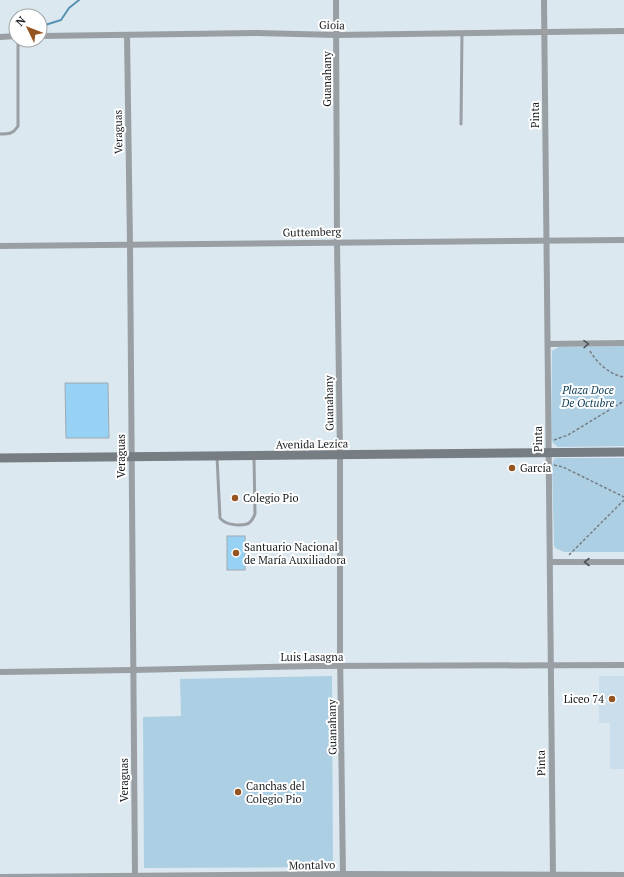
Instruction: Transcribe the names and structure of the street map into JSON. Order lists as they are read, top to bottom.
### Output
{
  "streets": {
    "street": [
      "Gioia",
      "Guanahany",
      "Pinta",
      "Veraguas",
      "Guttemberg",
      "Avenida Lezica",
      "Luis Lasagna",
      "Montalvo"
    ]
  },
  "crossings": [
    ["Gioia", "Guanahany"],
    ["Gioia", "Pinta"],
    ["Gioia", "Veraguas"],
    ["Guanahany", "Guttemberg"],
    ["Guanahany", "Avenida Lezica"],
    ["Guanahany", "Luis Lasagna"],
    ["Guanahany", "Montalvo"],
    ["Pinta", "Guttemberg"],
    ["Pinta", "Avenida Lezica"],
    ["Pinta", "Luis Lasagna"],
    ["Pinta", "Montalvo"],
    ["Veraguas", "Guttemberg"],
    ["Veraguas", "Avenida Lezica"],
    ["Veraguas", "Luis Lasagna"],
    ["Veraguas", "Montalvo"]
  ],
  "parks": ["Plaza Doce De Octubre"],
  "places": [
    "García",
    "Colegio Pio",
    "Santuario Nacional de María Auxiliadora",
    "Liceo 74",
    "Canchas del Colegio Pio"
  ],
  "north": "top left"
}
